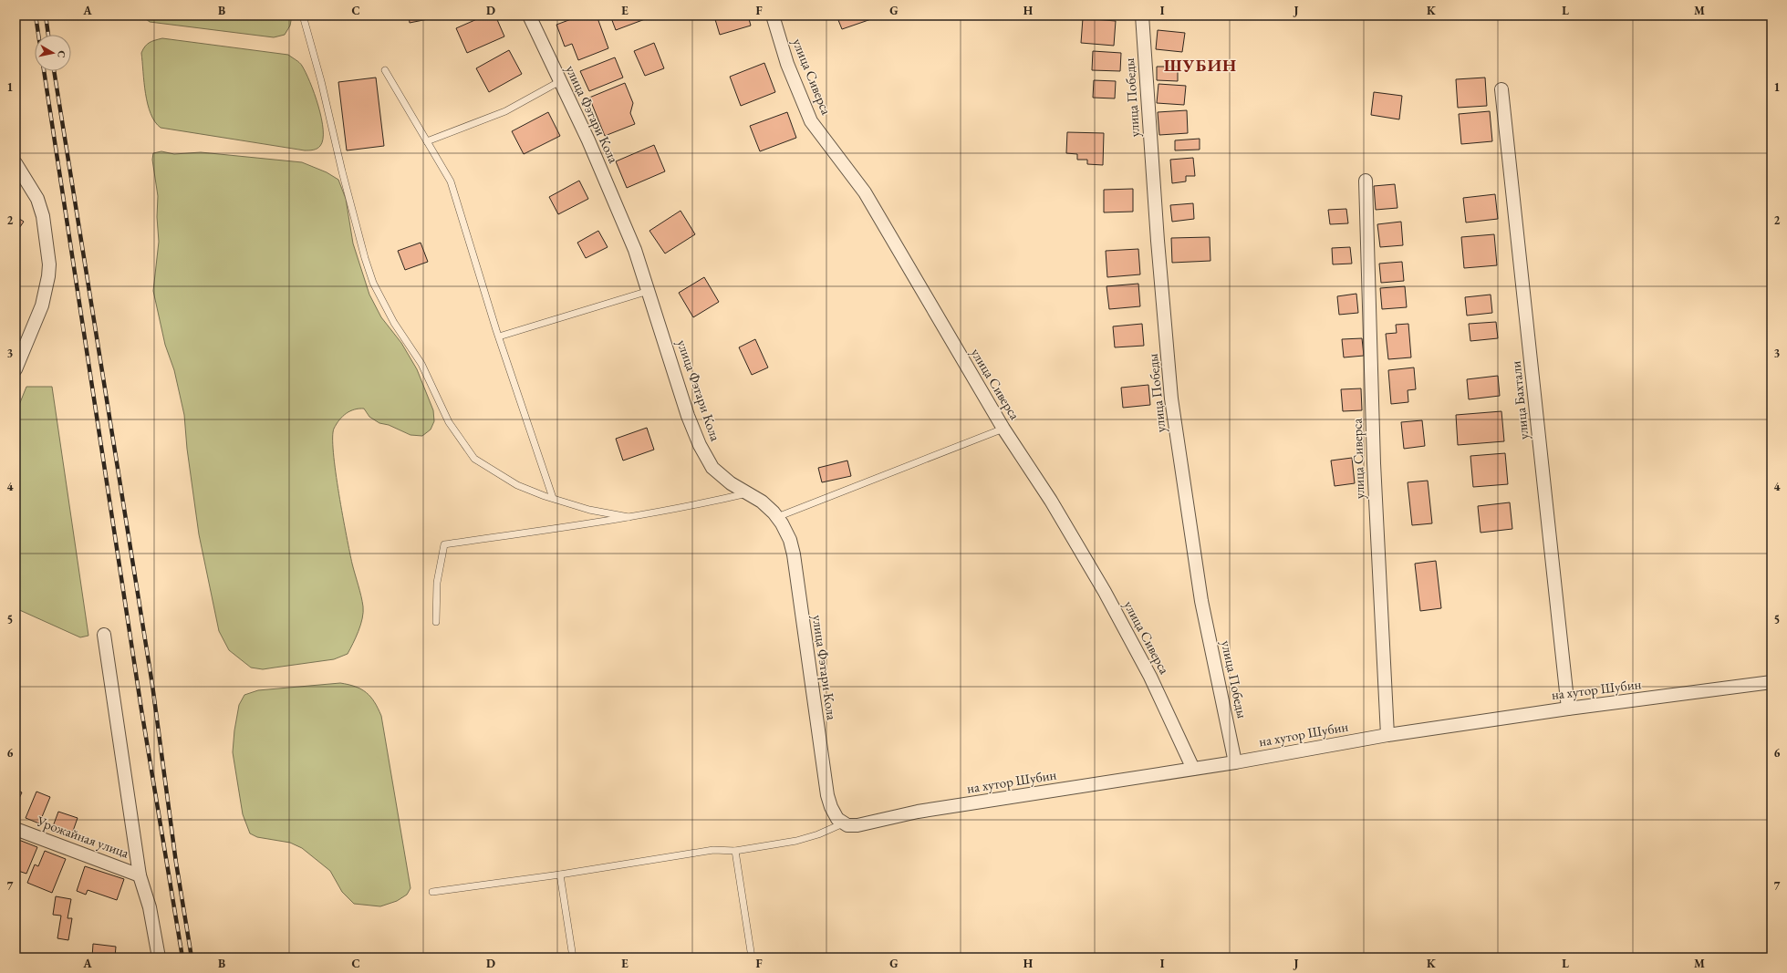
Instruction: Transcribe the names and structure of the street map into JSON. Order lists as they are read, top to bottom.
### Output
{
  "streets": {
    "street": [
      "улица Сиверса",
      "улица Победы",
      "улица Фэтари Кола",
      "улица Бахтали",
      "на хутор Шубин",
      "Урожайная улица"
    ]
  },
  "crossings": [
    ["улица Сиверса", "на хутор Шубин"],
    ["улица Победы", "на хутор Шубин"],
    ["улица Фэтари Кола", "на хутор Шубин"],
    ["улица Бахтали", "на хутор Шубин"]
  ],
  "districts": ["ШУБИН"],
  "north": "right",
  "grid": {
    "columns": [
      "A",
      "B",
      "C",
      "D",
      "E",
      "F",
      "G",
      "H",
      "I",
      "J",
      "K",
      "L",
      "M"
    ],
    "rows": [
      "1",
      "2",
      "3",
      "4",
      "5",
      "6",
      "7"
    ]
  }
}
